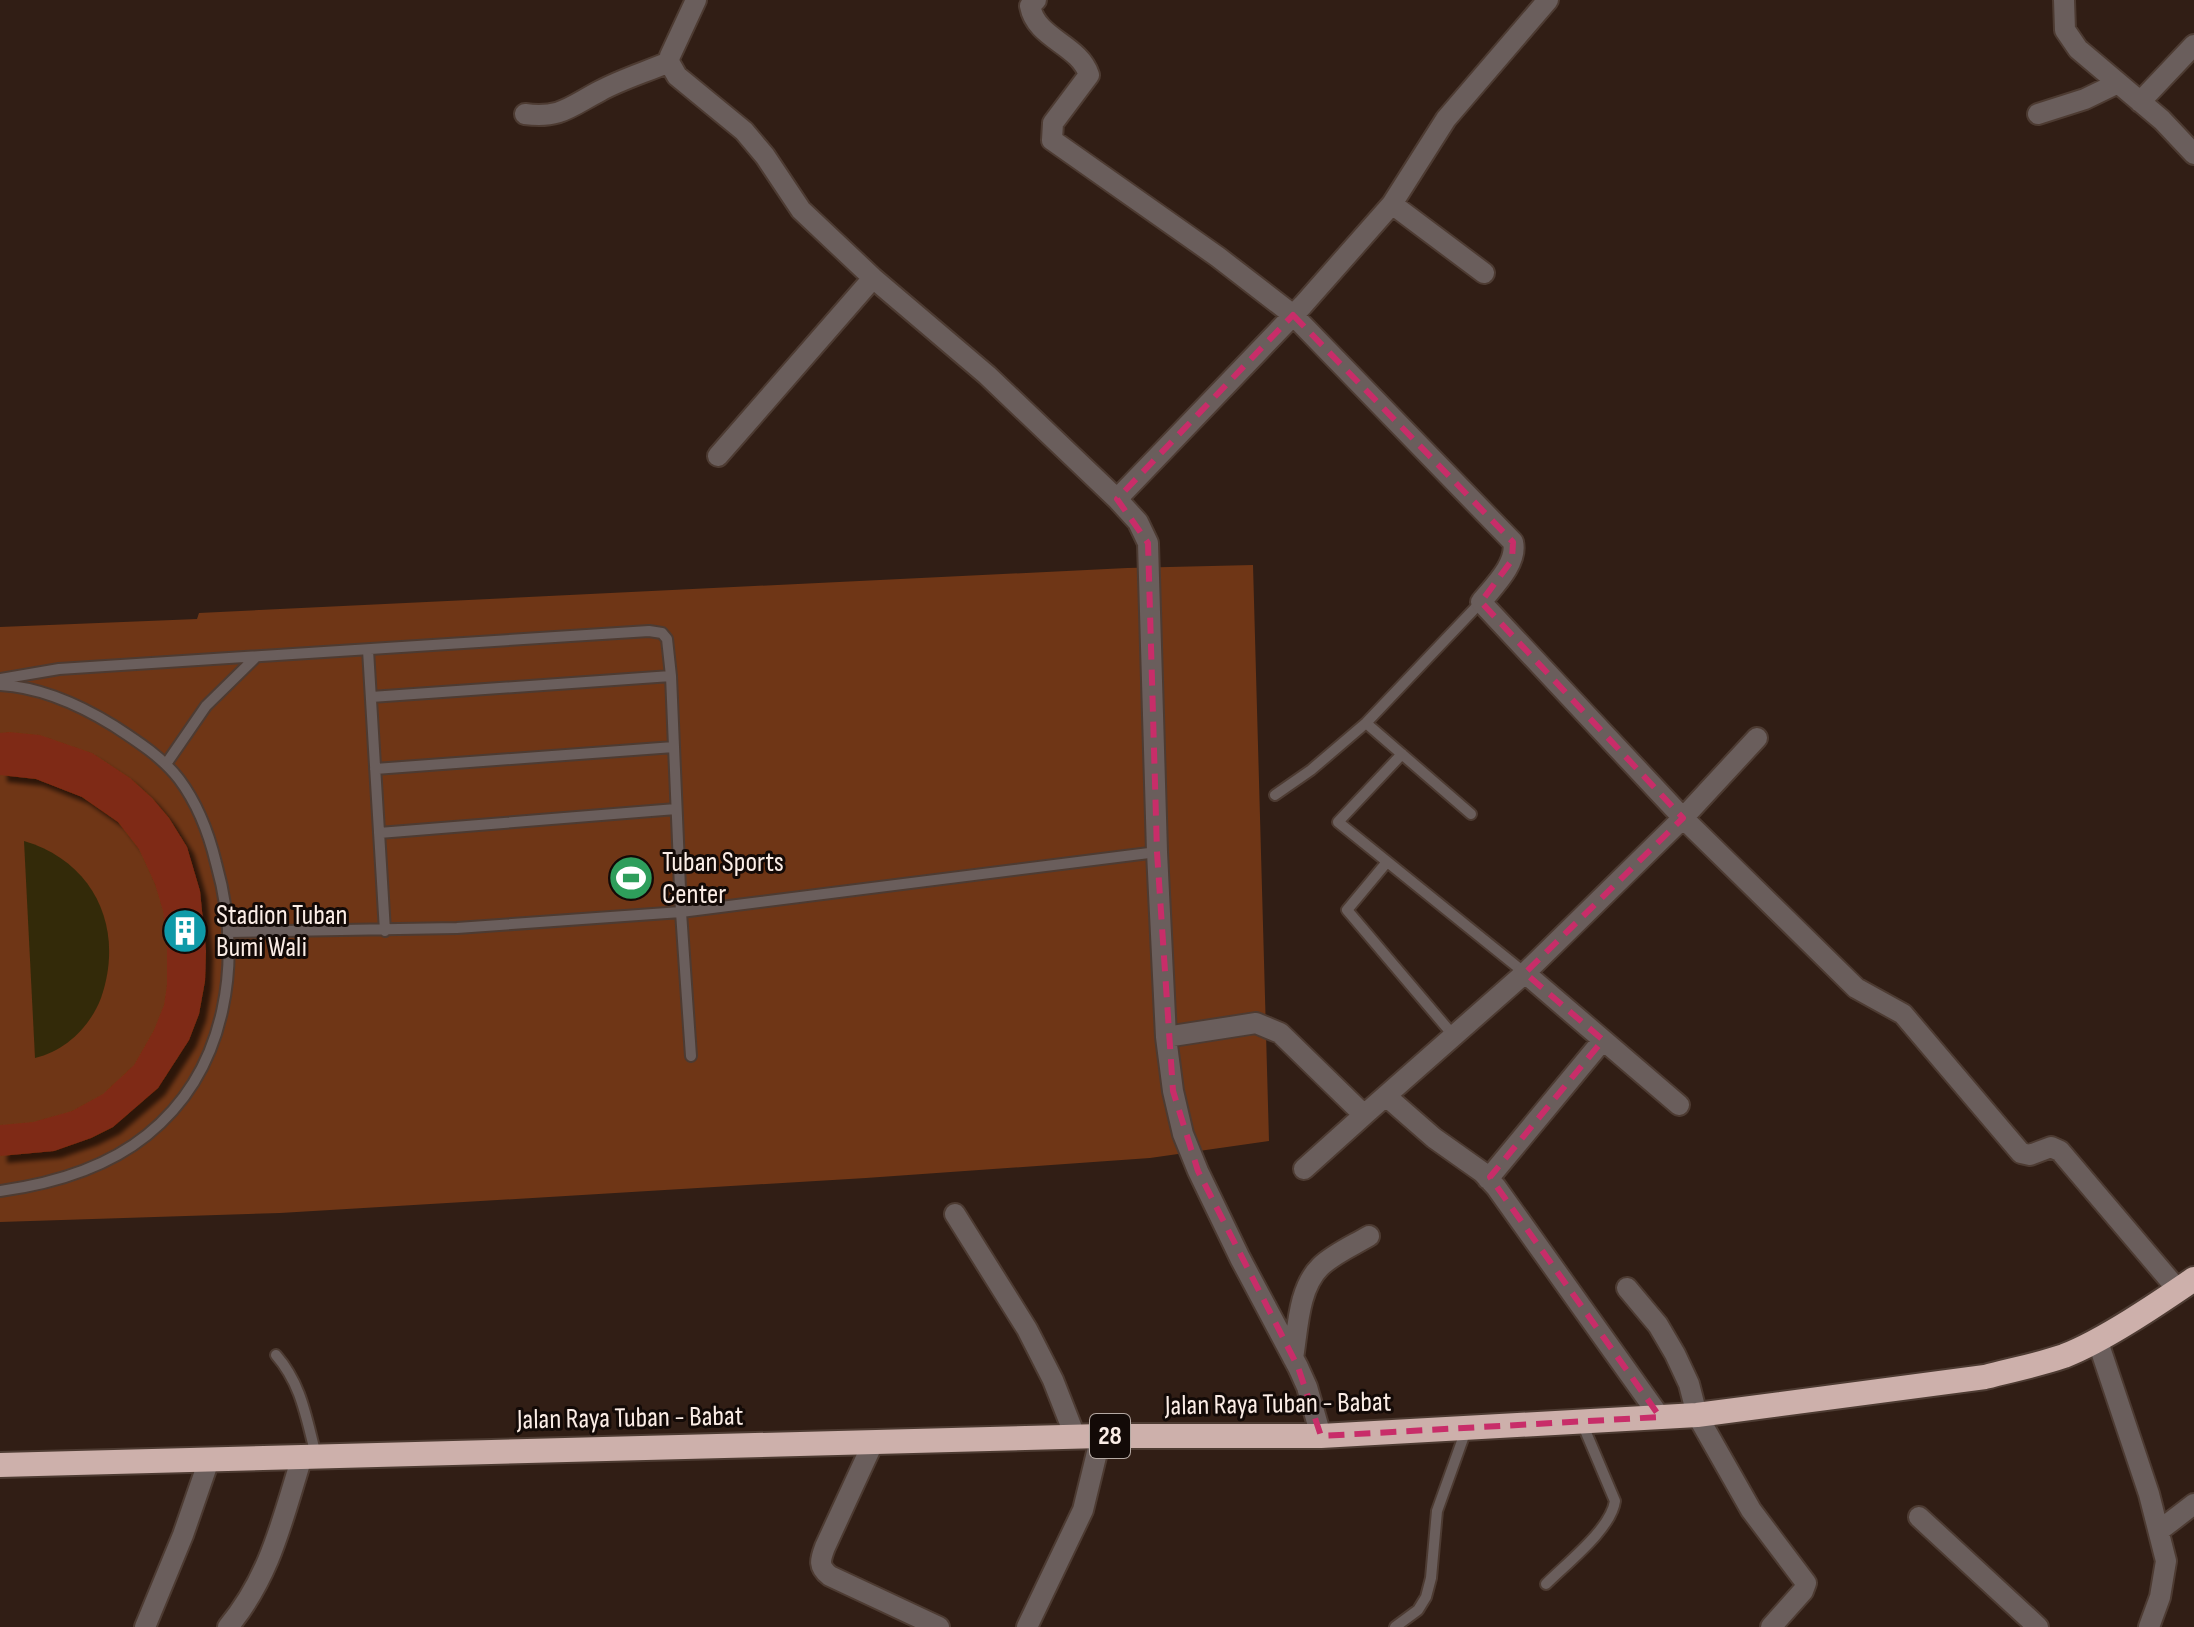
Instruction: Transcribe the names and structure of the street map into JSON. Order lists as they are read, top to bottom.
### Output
{
  "streets": {
    "highway": ["Jalan Raya Tuban - Babat", "28"]
  },
  "places": {
    "sports": ["Tuban Sports Center"],
    "building": ["Stadion Tuban Bumi Wali"]
  }
}
